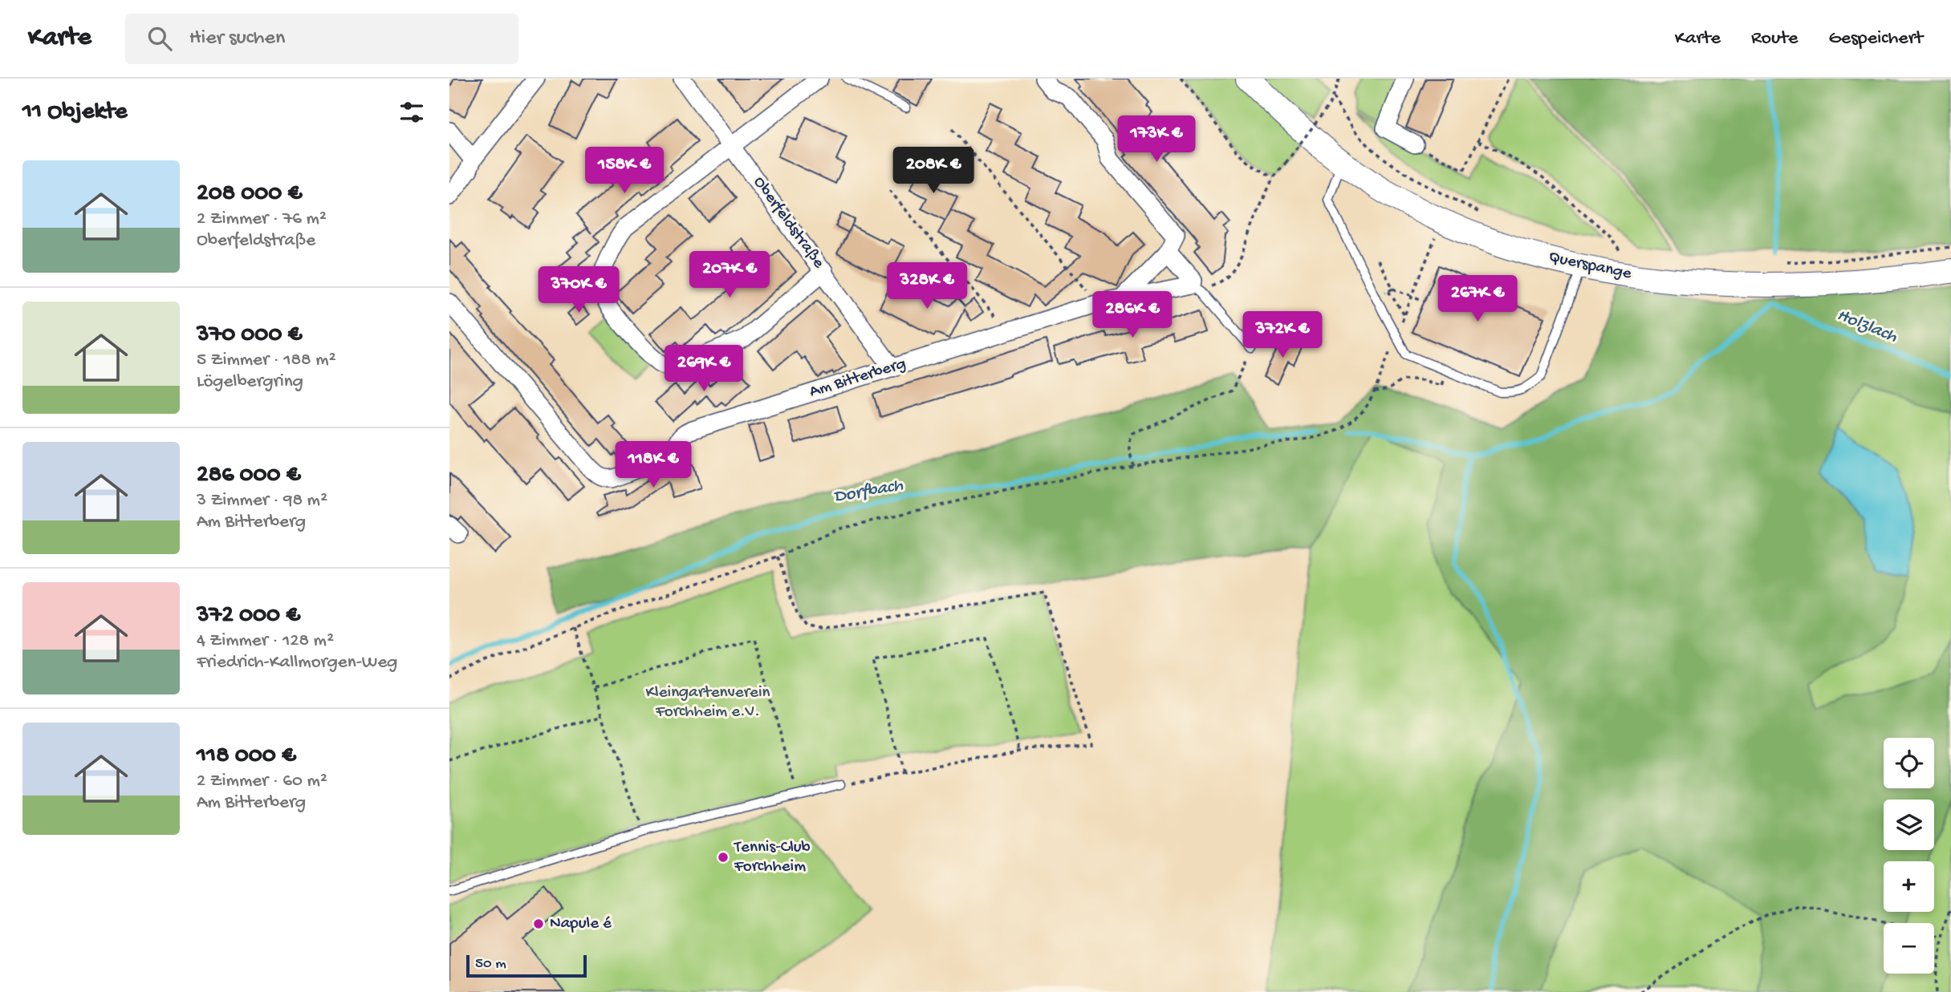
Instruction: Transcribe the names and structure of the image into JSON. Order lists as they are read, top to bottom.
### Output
{
  "streets": {
    "main road": ["Querspange"],
    "street": ["Oberfeldstraße", "Am Bitterberg"]
  },
  "crossings": [
    ["Oberfeldstraße", "Am Bitterberg"]
  ],
  "water": ["Holzlach", "Dorfbach"],
  "parks": ["Kleingartenverein Forchheim e.V."],
  "places": ["Tennis-Club Forchheim", "Napule é"],
  "scale_bar": "50 m",
  "page": {
    "header": "Karte",
    "search": "Hier suchen",
    "nav": ["Karte", "Route", "Gespeichert"],
    "heading": "11 Objekte",
    "price": [
      "173K €",
      "158K €",
      "208K €",
      "207K €",
      "328K €",
      "370K €",
      "267K €",
      "286K €",
      "372K €",
      "269K €",
      "118K €"
    ],
    "list": [
      {
        "name": "208 000 €",
        "note": "2 Zimmer · 76 m² · Oberfeldstraße"
      },
      {
        "name": "370 000 €",
        "note": "5 Zimmer · 188 m² · Lögelbergring"
      },
      {
        "name": "286 000 €",
        "note": "3 Zimmer · 98 m² · Am Bitterberg"
      },
      {
        "name": "372 000 €",
        "note": "4 Zimmer · 128 m² · Friedrich-Kallmorgen-Weg"
      },
      {
        "name": "118 000 €",
        "note": "2 Zimmer · 60 m² · Am Bitterberg"
      }
    ],
    "map_buttons": ["+", "−"],
    "scale": "50 m"
  }
}
